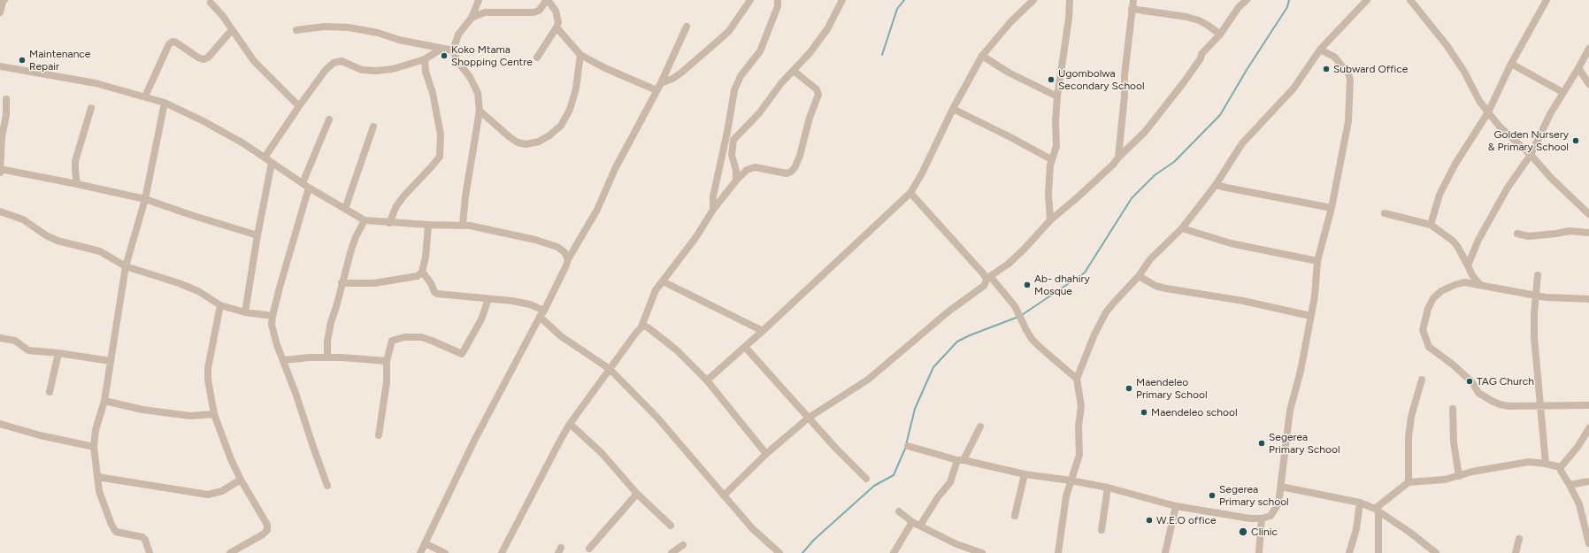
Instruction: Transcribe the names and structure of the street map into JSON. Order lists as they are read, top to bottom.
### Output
{
  "places": [
    "Koko Mtama Shopping Centre",
    "Maintenance Repair",
    "Subward Office",
    "Ugombolwa Secondary School",
    "Golden Nursery & Primary School",
    "Ab- dhahiry Mosque",
    "TAG Church",
    "Maendeleo Primary School",
    "Maendeleo school",
    "Segerea Primary School",
    "Segerea Primary school",
    "W.E.O office",
    "Clinic"
  ]
}
